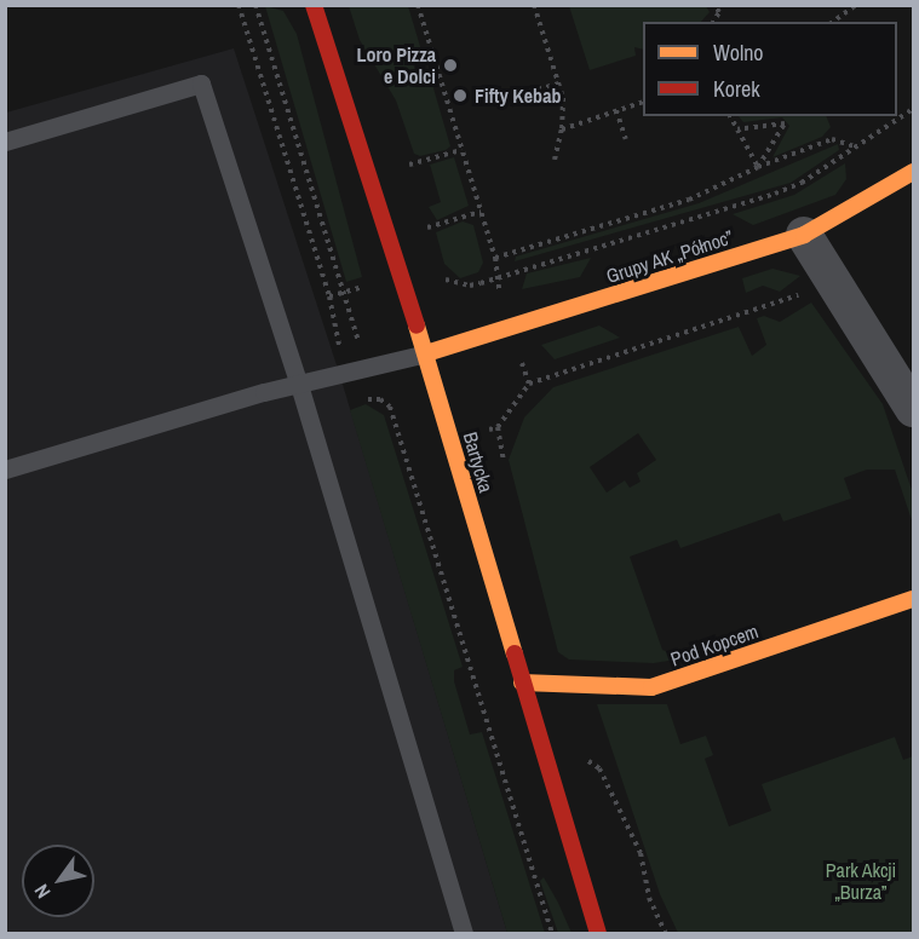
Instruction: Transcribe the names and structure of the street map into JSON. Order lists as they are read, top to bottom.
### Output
{
  "streets": {
    "street": ["Grupy AK „Północ”", "Bartycka", "Pod Kopcem"]
  },
  "crossings": [
    ["Grupy AK „Północ”", "Bartycka"],
    ["Bartycka", "Pod Kopcem"]
  ],
  "parks": ["Park Akcji „Burza”"],
  "places": ["Loro Pizza e Dolci", "Fifty Kebab"],
  "legend": ["Wolno", "Korek"],
  "north": "bottom left"
}
